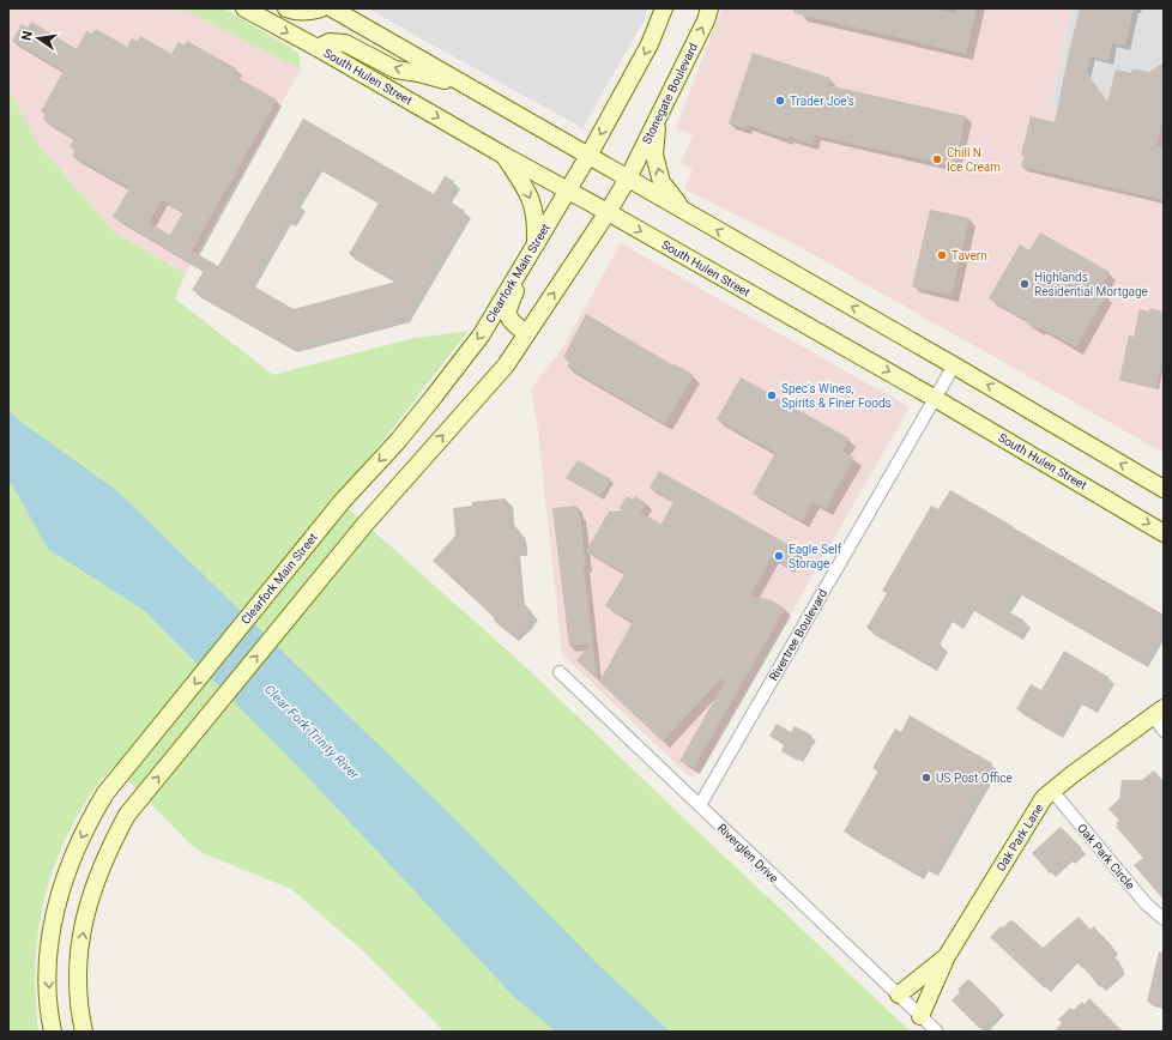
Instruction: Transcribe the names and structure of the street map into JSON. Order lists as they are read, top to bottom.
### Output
{
  "streets": {
    "street": [
      "South Hulen Street",
      "Stonegate Boulevard",
      "Clearfork Main Street",
      "Rivertree Boulevard",
      "Oak Park Lane",
      "Riverglen Drive",
      "Oak Park Circle"
    ]
  },
  "crossings": [
    ["South Hulen Street", "Clearfork Main Street"],
    ["South Hulen Street", "Rivertree Boulevard"],
    ["Rivertree Boulevard", "Riverglen Drive"],
    ["Oak Park Lane", "Riverglen Drive"],
    ["Oak Park Lane", "Oak Park Circle"]
  ],
  "water": ["Clear Fork Trinity River"],
  "places": [
    "Trader Joe's",
    "Chill N Ice Cream",
    "Tavern",
    "Highlands Residential Mortgage",
    "Spec's Wines, Spirits & Finer Foods",
    "Eagle Self Storage",
    "US Post Office"
  ],
  "north": "left"
}
